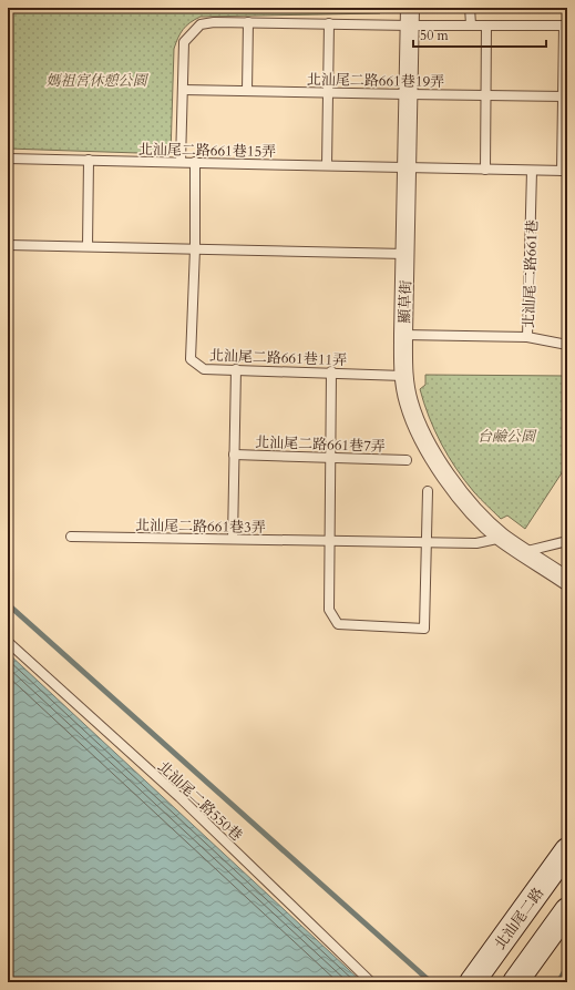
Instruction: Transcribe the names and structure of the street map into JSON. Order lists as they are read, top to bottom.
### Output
{
  "streets": {
    "street": ["顯草街", "北汕尾二路"],
    "lane": [
      "北汕尾二路661巷19弄",
      "北汕尾二路661巷15弄",
      "北汕尾二路661巷",
      "北汕尾二路661巷11弄",
      "北汕尾二路661巷7弄",
      "北汕尾二路661巷3弄",
      "北汕尾二路550巷"
    ]
  },
  "crossings": [
    ["北汕尾二路661巷19弄", "顯草街"],
    ["北汕尾二路661巷15弄", "顯草街"],
    ["北汕尾二路661巷15弄", "北汕尾二路661巷11弄"],
    ["顯草街", "北汕尾二路661巷11弄"],
    ["顯草街", "北汕尾二路661巷3弄"]
  ],
  "parks": ["媽祖宮休憩公園", "台鹼公園"],
  "scale_bar": "50 m"
}
